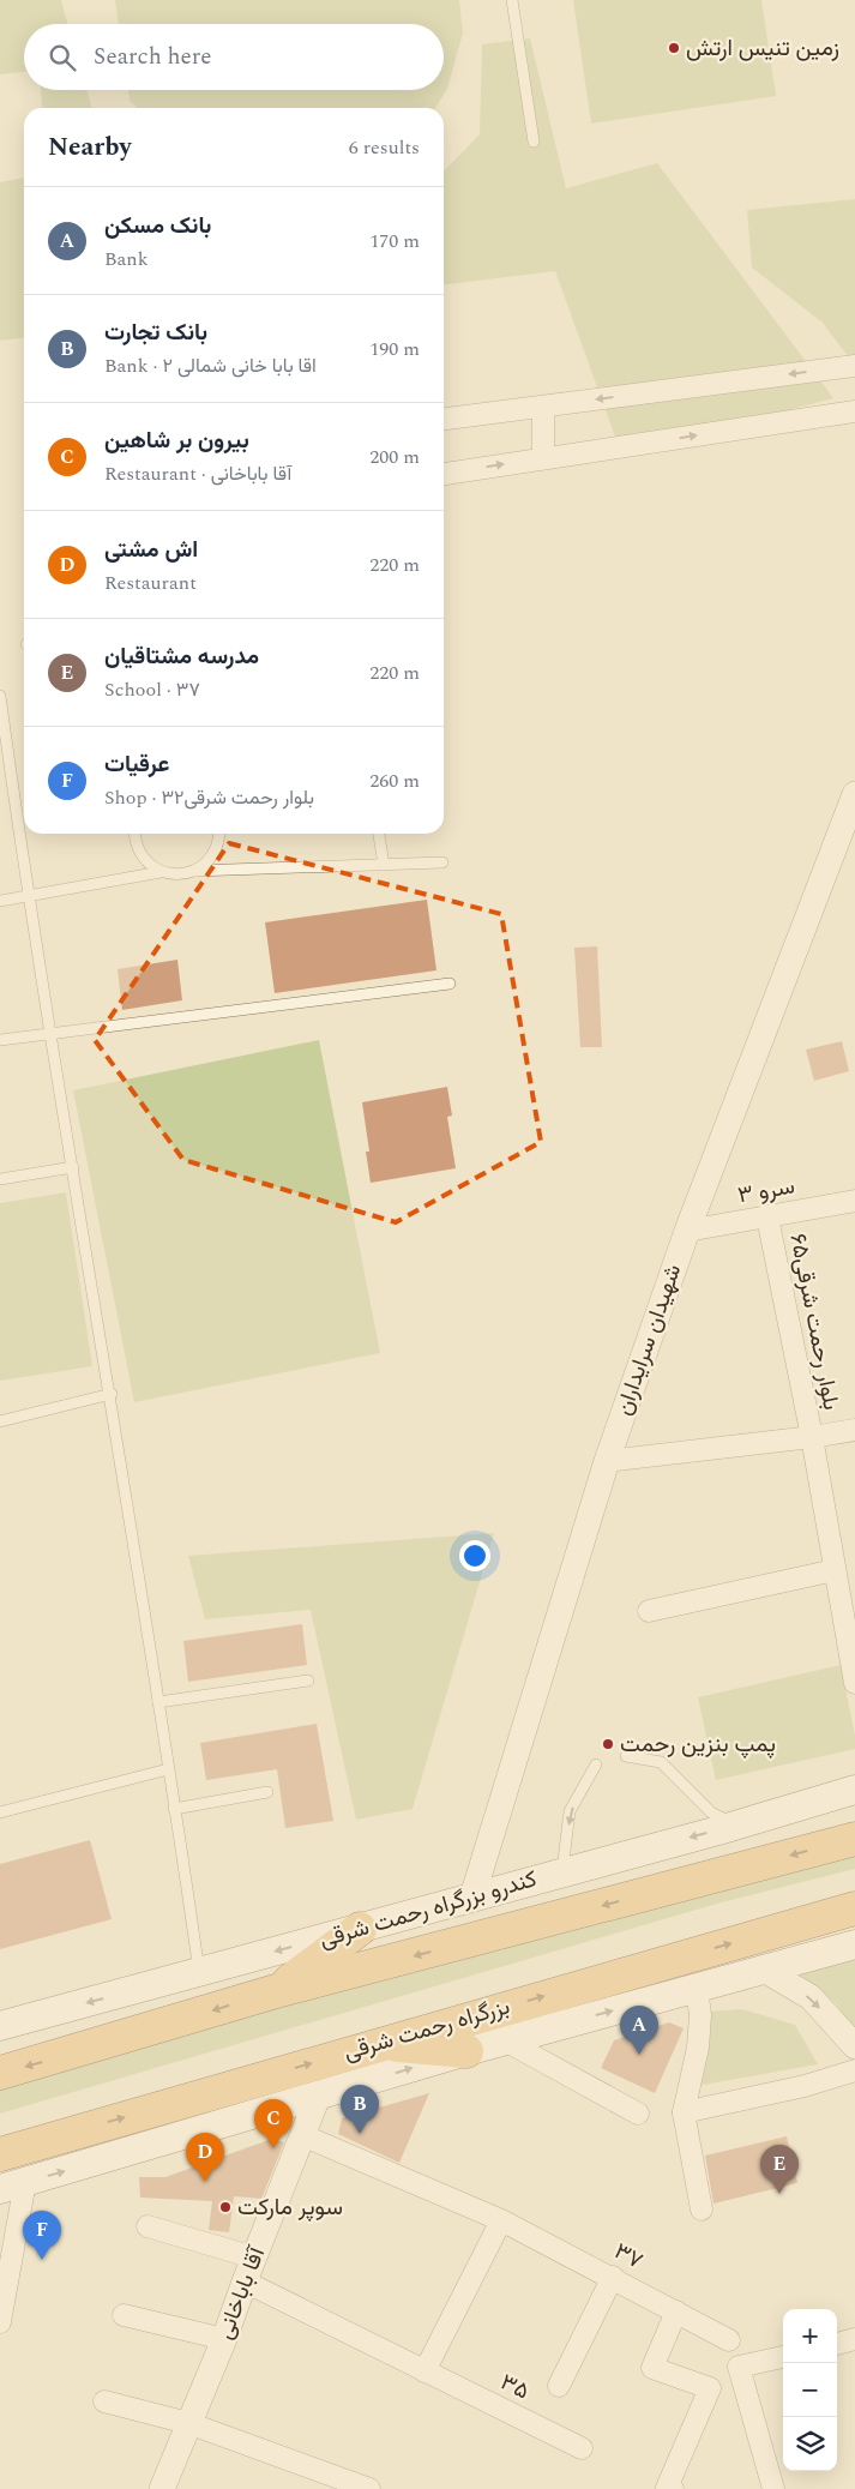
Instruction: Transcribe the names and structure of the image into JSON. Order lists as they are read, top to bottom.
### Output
{
  "streets": {
    "highway": ["بزرگراه رحمت شرقی"],
    "main road": ["کندرو بزرگراه رحمت شرقی"],
    "street": [
      "سرو ۳",
      "بلوار رحمت شرقی۶۵",
      "شهیدان سرایداران",
      "۳۷",
      "آقا باباخانی",
      "۳۵"
    ]
  },
  "crossings": [
    ["سرو ۳", "بلوار رحمت شرقی۶۵"],
    ["سرو ۳", "شهیدان سرایداران"],
    ["شهیدان سرایداران", "کندرو بزرگراه رحمت شرقی"],
    ["۳۷", "آقا باباخانی"],
    ["آقا باباخانی", "۳۵"]
  ],
  "places": ["زمین تنیس ارتش", "پمپ بنزین رحمت", "سوپر مارکت"],
  "page": {
    "search": "Search here",
    "heading": ["Nearby", "6 results"],
    "list": [
      {
        "mark": "A",
        "name": "بانک مسکن",
        "note": "Bank",
        "value": "170 m"
      },
      {
        "mark": "B",
        "name": "بانک تجارت",
        "note": "Bank · ۲ اقا بابا خانی شمالی",
        "value": "190 m"
      },
      {
        "mark": "C",
        "name": "بیرون بر شاهین",
        "note": "Restaurant · آقا باباخانی",
        "value": "200 m"
      },
      {
        "mark": "D",
        "name": "اش مشتی",
        "note": "Restaurant",
        "value": "220 m"
      },
      {
        "mark": "E",
        "name": "مدرسه مشتاقیان",
        "note": "School · ۳۷",
        "value": "220 m"
      },
      {
        "mark": "F",
        "name": "عرقیات",
        "note": "Shop · بلوار رحمت شرقی۳۲",
        "value": "260 m"
      }
    ],
    "pins": [
      "A",
      "B",
      "C",
      "D",
      "E",
      "F"
    ],
    "map_buttons": ["+", "−"]
  }
}
